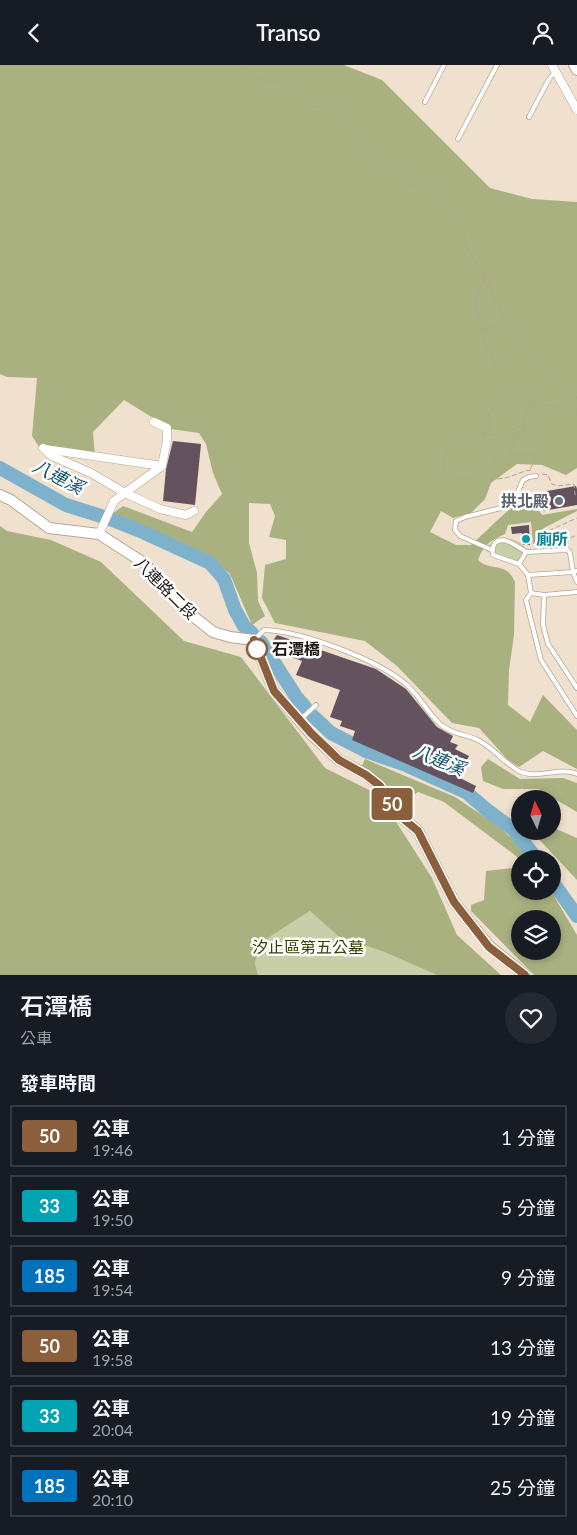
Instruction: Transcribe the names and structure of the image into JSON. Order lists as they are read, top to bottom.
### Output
{
  "streets": {
    "street": ["八連路二段"]
  },
  "water": ["八連溪"],
  "parks": ["汐止區第五公墓"],
  "places": ["拱北殿", "廁所", "石潭橋"],
  "lines": ["bus line 50"],
  "north": "top",
  "page": {
    "header": "Transo",
    "on_map": "50",
    "heading": [
      ["石潭橋", "公車"],
      "發車時間"
    ],
    "list": [
      {
        "mark": "50",
        "name": "公車",
        "note": "19:46",
        "value": "1 分鐘"
      },
      {
        "mark": "33",
        "name": "公車",
        "note": "19:50",
        "value": "5 分鐘"
      },
      {
        "mark": "185",
        "name": "公車",
        "note": "19:54",
        "value": "9 分鐘"
      },
      {
        "mark": "50",
        "name": "公車",
        "note": "19:58",
        "value": "13 分鐘"
      },
      {
        "mark": "33",
        "name": "公車",
        "note": "20:04",
        "value": "19 分鐘"
      },
      {
        "mark": "185",
        "name": "公車",
        "note": "20:10",
        "value": "25 分鐘"
      }
    ]
  }
}
